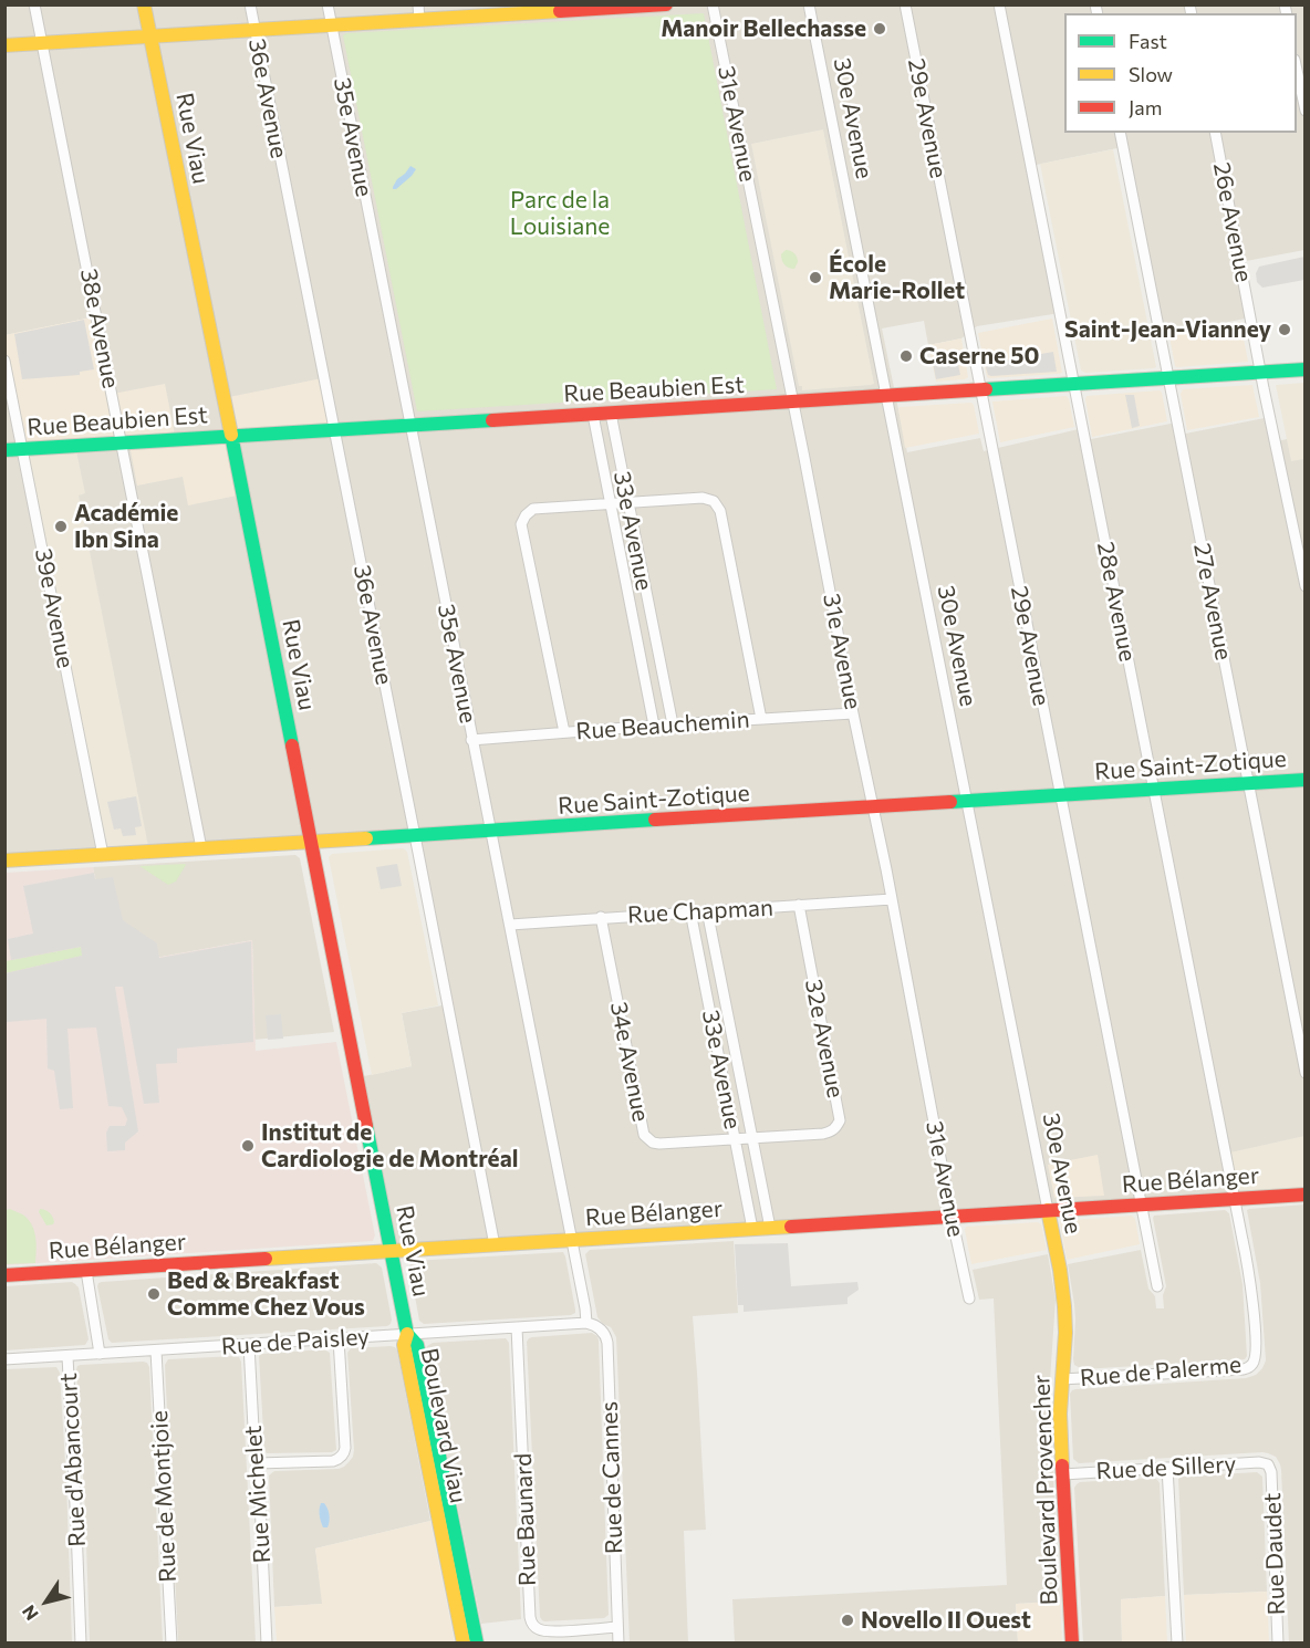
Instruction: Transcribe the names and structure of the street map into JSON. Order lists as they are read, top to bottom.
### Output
{
  "streets": {
    "street": [
      "36e Avenue",
      "30e Avenue",
      "29e Avenue",
      "31e Avenue",
      "35e Avenue",
      "Rue Viau",
      "26e Avenue",
      "38e Avenue",
      "Rue Beaubien Est",
      "33e Avenue",
      "28e Avenue",
      "27e Avenue",
      "39e Avenue",
      "Rue Beauchemin",
      "Rue Saint-Zotique",
      "Rue Chapman",
      "32e Avenue",
      "34e Avenue",
      "Rue Bélanger",
      "Rue de Paisley",
      "Rue de Palerme",
      "Boulevard Viau",
      "Rue d'Abancourt",
      "Rue de Sillery",
      "Rue de Cannes",
      "Boulevard Provencher",
      "Rue Michelet",
      "Rue de Montjoie",
      "Rue Baunard",
      "Rue Daudet"
    ]
  },
  "crossings": [
    ["36e Avenue", "Rue Beaubien Est"],
    ["36e Avenue", "Rue Saint-Zotique"],
    ["36e Avenue", "Rue Bélanger"],
    ["30e Avenue", "Rue Beaubien Est"],
    ["30e Avenue", "Rue Saint-Zotique"],
    ["30e Avenue", "Rue Bélanger"],
    ["30e Avenue", "Boulevard Provencher"],
    ["29e Avenue", "Rue Beaubien Est"],
    ["29e Avenue", "Rue Saint-Zotique"],
    ["29e Avenue", "Rue Bélanger"],
    ["31e Avenue", "Rue Beaubien Est"],
    ["31e Avenue", "Rue Beauchemin"],
    ["31e Avenue", "Rue Saint-Zotique"],
    ["31e Avenue", "Rue Chapman"],
    ["31e Avenue", "Rue Bélanger"],
    ["35e Avenue", "Rue Beaubien Est"],
    ["35e Avenue", "Rue Beauchemin"],
    ["35e Avenue", "Rue Saint-Zotique"],
    ["35e Avenue", "Rue Chapman"],
    ["35e Avenue", "Rue Bélanger"],
    ["35e Avenue", "Rue de Paisley"],
    ["35e Avenue", "Rue de Cannes"],
    ["Rue Viau", "Rue Beaubien Est"],
    ["Rue Viau", "Rue Saint-Zotique"],
    ["Rue Viau", "Rue Bélanger"],
    ["Rue Viau", "Rue de Paisley"],
    ["Rue Viau", "Boulevard Viau"],
    ["26e Avenue", "Rue Beaubien Est"],
    ["38e Avenue", "Rue Beaubien Est"],
    ["38e Avenue", "Rue Saint-Zotique"],
    ["Rue Beaubien Est", "33e Avenue"],
    ["Rue Beaubien Est", "28e Avenue"],
    ["Rue Beaubien Est", "27e Avenue"],
    ["Rue Beaubien Est", "39e Avenue"],
    ["33e Avenue", "Rue Beauchemin"],
    ["33e Avenue", "Rue Chapman"],
    ["33e Avenue", "32e Avenue"],
    ["33e Avenue", "34e Avenue"],
    ["33e Avenue", "Rue Bélanger"],
    ["28e Avenue", "Rue Saint-Zotique"],
    ["28e Avenue", "Rue Bélanger"],
    ["28e Avenue", "Rue de Palerme"],
    ["27e Avenue", "Rue Saint-Zotique"],
    ["39e Avenue", "Rue Saint-Zotique"],
    ["Rue Chapman", "32e Avenue"],
    ["Rue Chapman", "34e Avenue"],
    ["32e Avenue", "34e Avenue"],
    ["Rue Bélanger", "Rue de Palerme"],
    ["Rue de Paisley", "Boulevard Viau"],
    ["Rue de Paisley", "Rue d'Abancourt"],
    ["Rue de Paisley", "Rue de Cannes"],
    ["Rue de Paisley", "Rue Michelet"],
    ["Rue de Paisley", "Rue de Montjoie"],
    ["Rue de Paisley", "Rue Baunard"],
    ["Rue de Palerme", "Boulevard Provencher"],
    ["Rue de Sillery", "Boulevard Provencher"],
    ["Rue de Sillery", "Rue Daudet"],
    ["Rue de Cannes", "Rue Baunard"]
  ],
  "parks": ["Parc de la Louisiane"],
  "places": [
    "Manoir Bellechasse",
    "École Marie-Rollet",
    "Saint-Jean-Vianney",
    "Caserne 50",
    "Académie Ibn Sina",
    "Institut de Cardiologie de Montréal",
    "Bed & Breakfast Comme Chez Vous",
    "Novello II Ouest"
  ],
  "legend": ["Fast", "Slow", "Jam"],
  "north": "bottom left"
}
